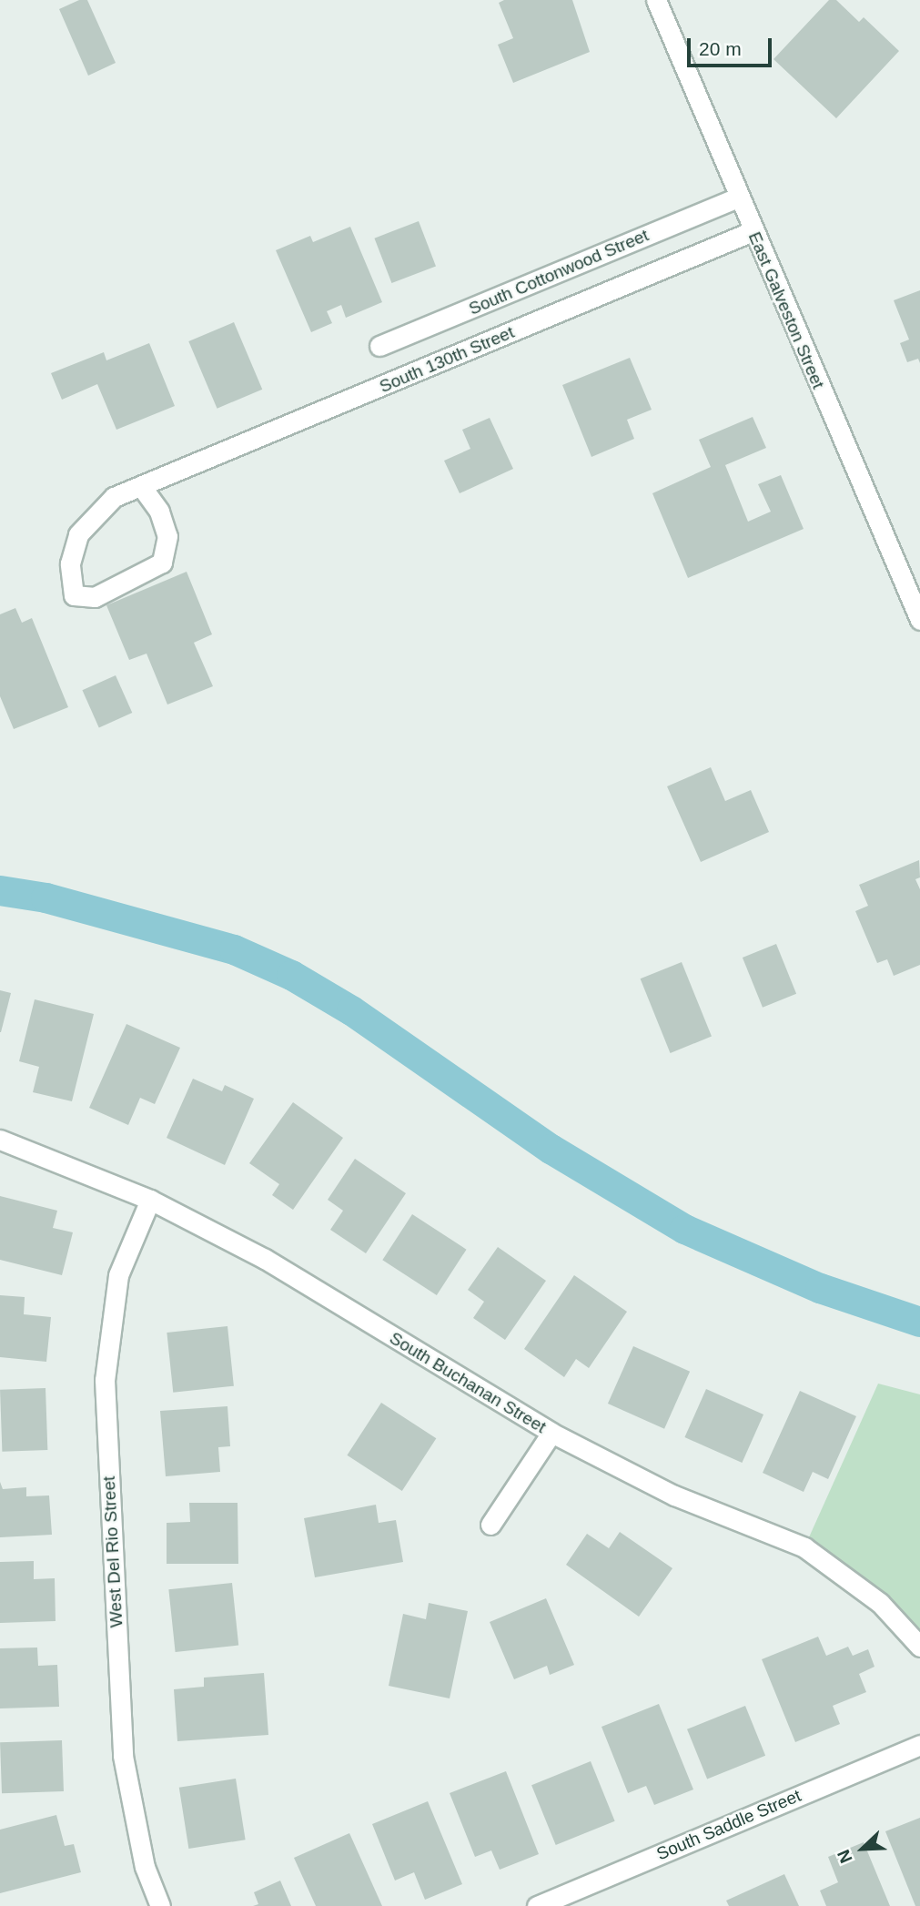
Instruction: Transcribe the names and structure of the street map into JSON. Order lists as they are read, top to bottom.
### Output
{
  "streets": {
    "street": [
      "South Cottonwood Street",
      "East Galveston Street",
      "South 130th Street",
      "South Buchanan Street",
      "West Del Rio Street",
      "South Saddle Street"
    ]
  },
  "crossings": [
    ["South Cottonwood Street", "East Galveston Street"],
    ["East Galveston Street", "South 130th Street"],
    ["South Buchanan Street", "West Del Rio Street"]
  ],
  "scale_bar": "20 m",
  "north": "bottom left"
}
